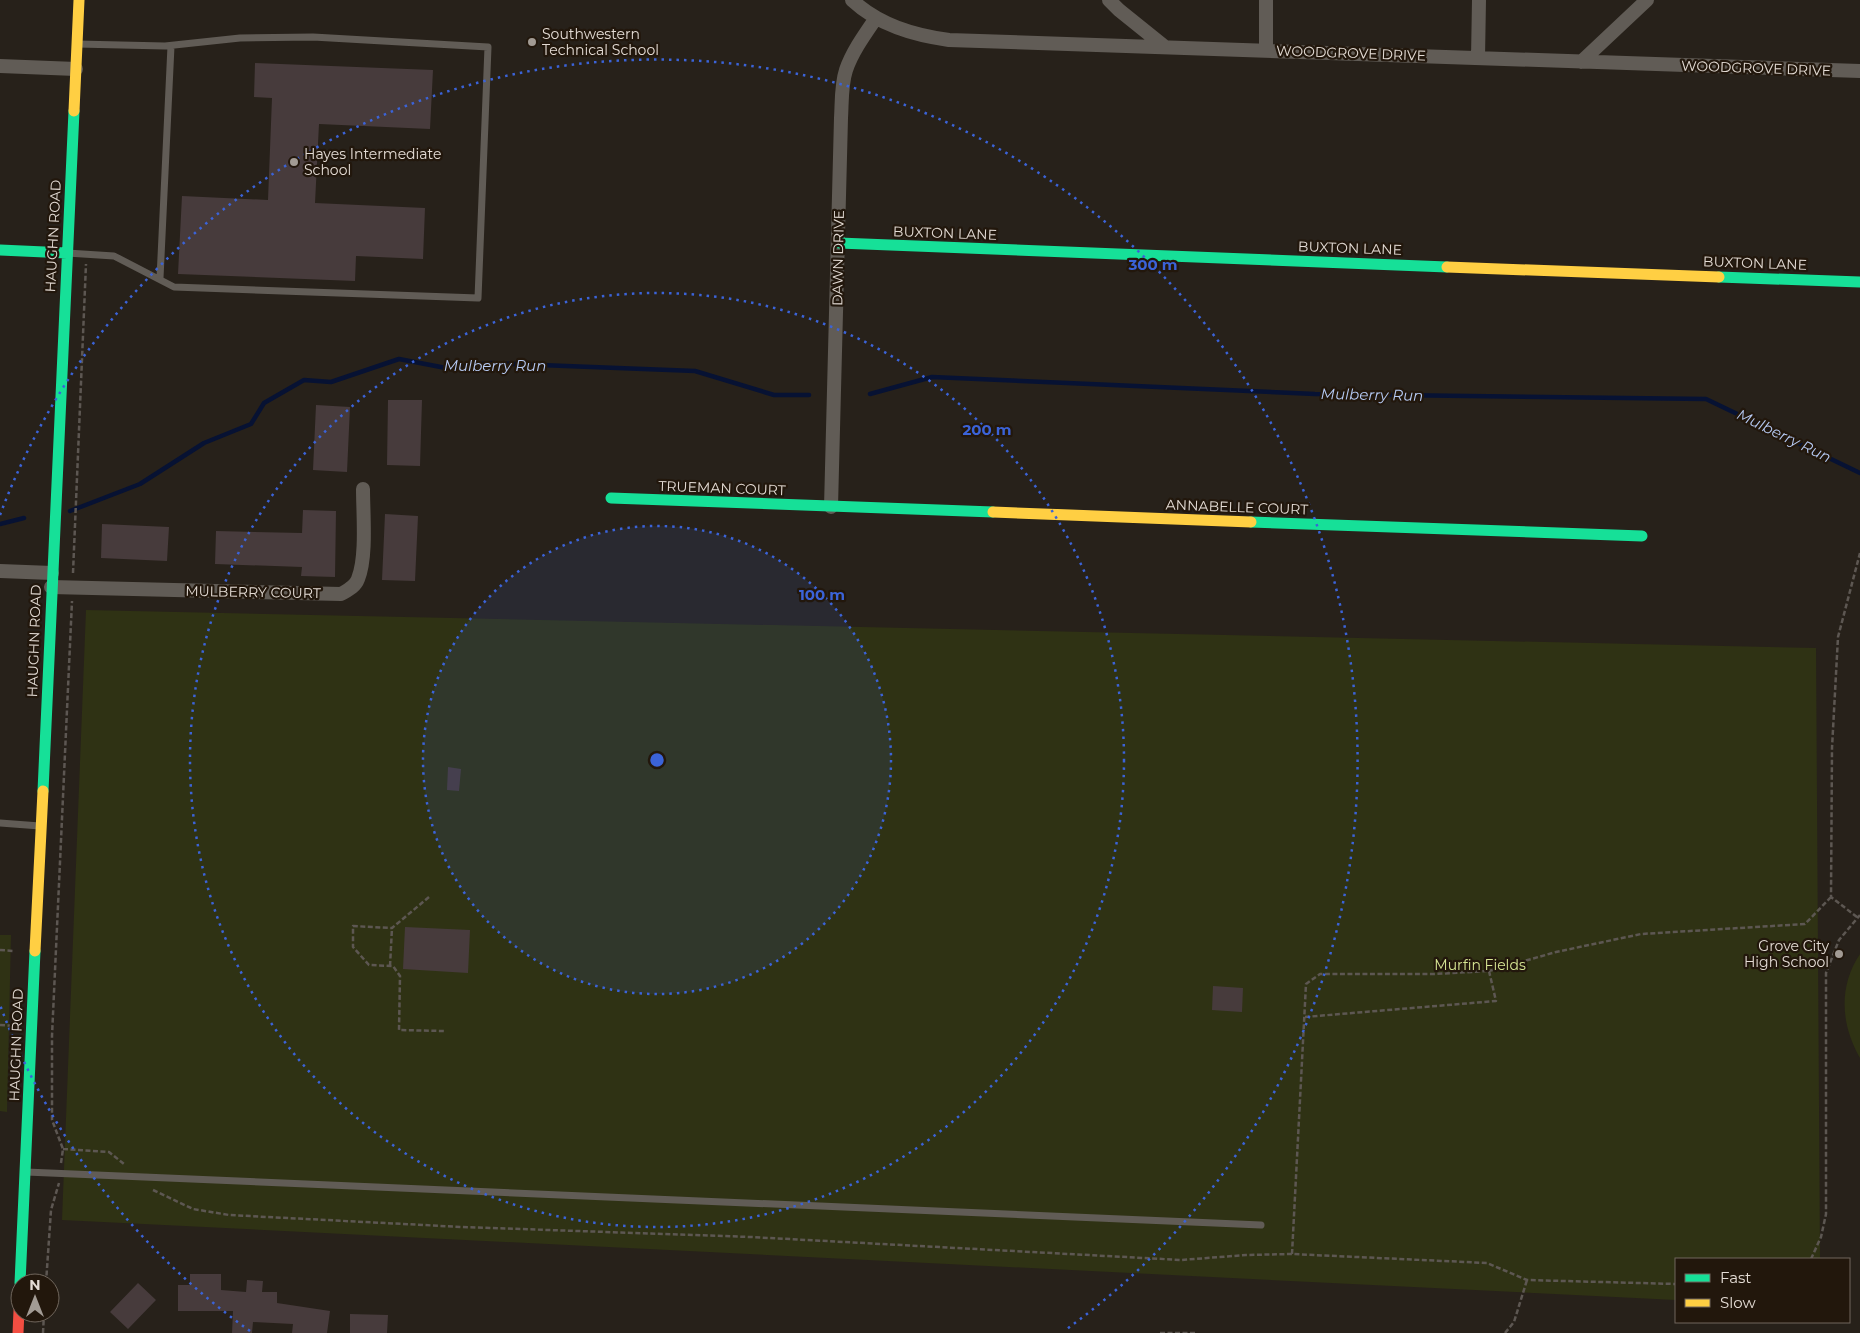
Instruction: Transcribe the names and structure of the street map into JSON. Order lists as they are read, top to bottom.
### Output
{
  "streets": {
    "street": [
      "WOODGROVE DRIVE",
      "BUXTON LANE",
      "HAUGHN ROAD",
      "DAWN DRIVE",
      "TRUEMAN COURT",
      "ANNABELLE COURT",
      "MULBERRY COURT"
    ]
  },
  "crossings": [
    ["WOODGROVE DRIVE", "DAWN DRIVE"],
    ["BUXTON LANE", "DAWN DRIVE"],
    ["HAUGHN ROAD", "MULBERRY COURT"],
    ["DAWN DRIVE", "TRUEMAN COURT"],
    ["DAWN DRIVE", "ANNABELLE COURT"],
    ["TRUEMAN COURT", "ANNABELLE COURT"]
  ],
  "water": ["Mulberry Run"],
  "parks": ["Murfin Fields"],
  "places": ["Southwestern Technical School", "Hayes Intermediate School", "Grove City High School"],
  "legend": ["Fast", "Slow"],
  "north": "top",
  "rings": ["300 m", "200 m", "100 m"]
}
